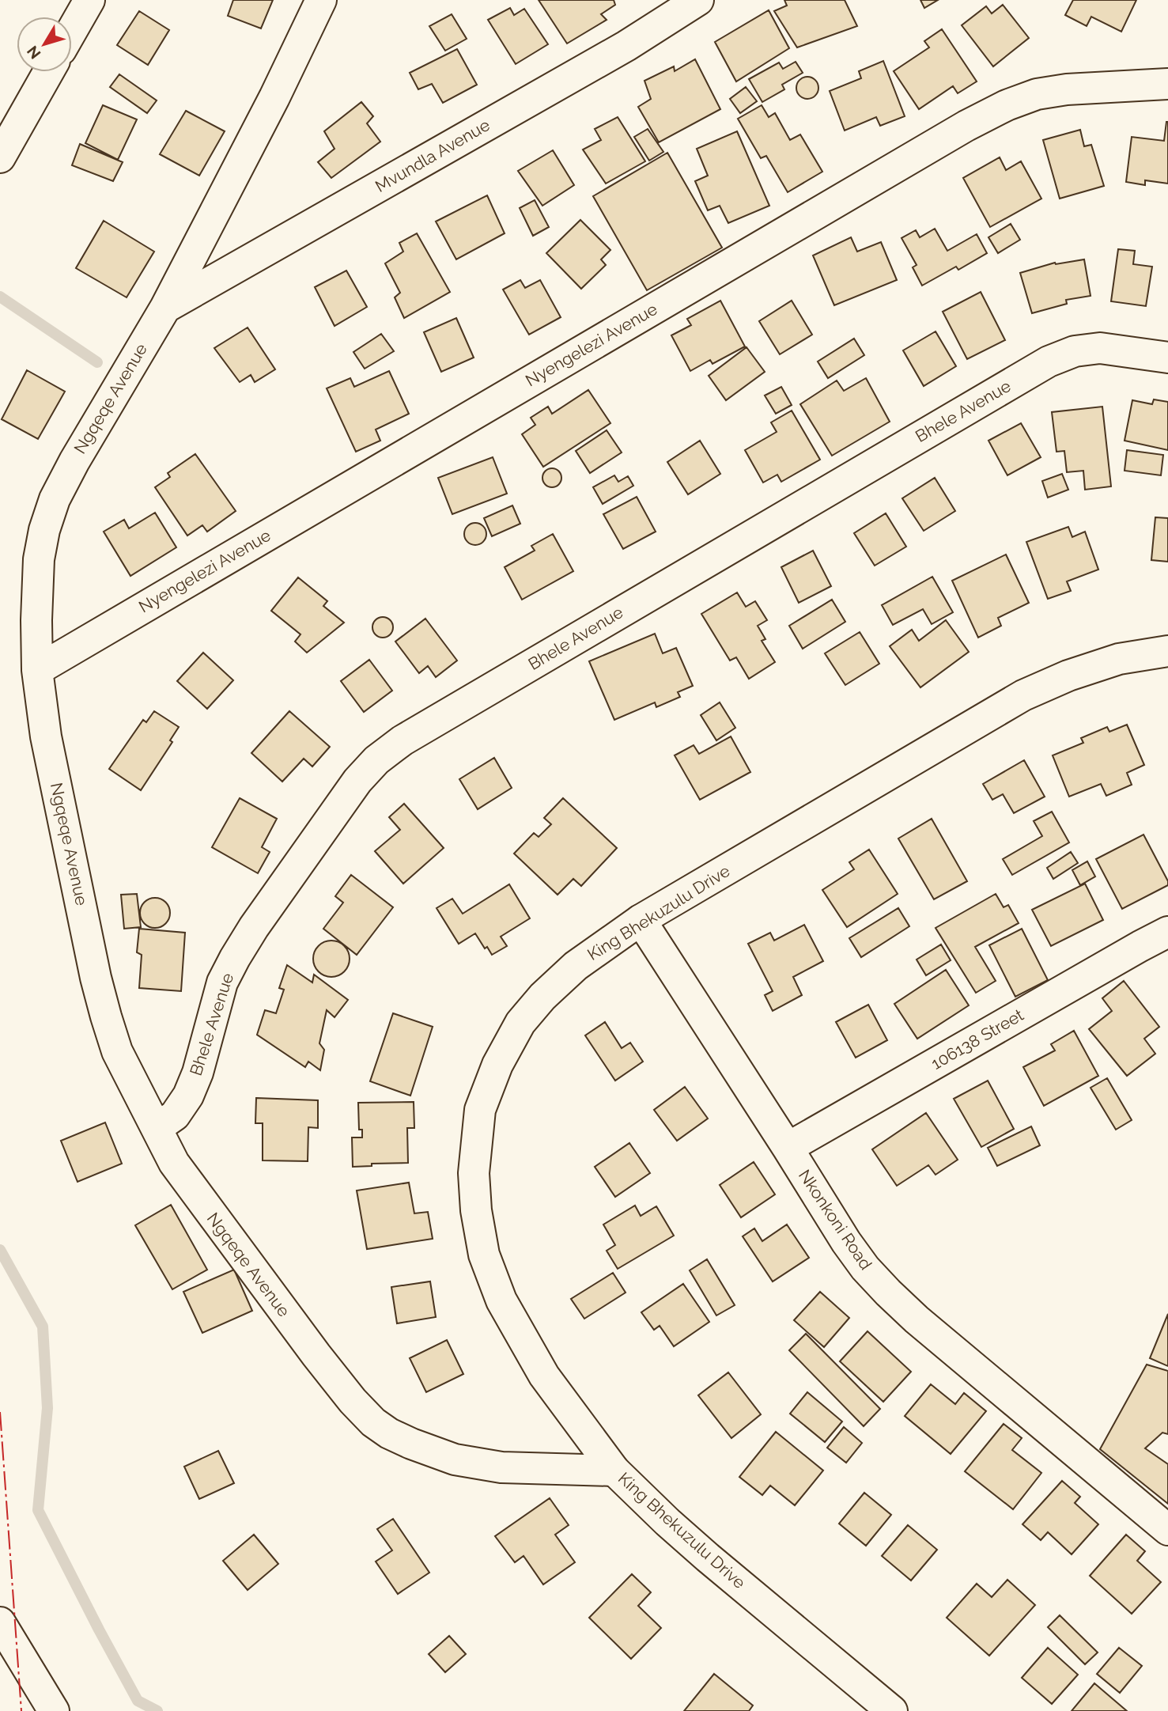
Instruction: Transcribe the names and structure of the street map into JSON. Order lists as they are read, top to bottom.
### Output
{
  "streets": {
    "street": [
      "Mvundla Avenue",
      "Nyengelezi Avenue",
      "Ngqeqe Avenue",
      "Bhele Avenue",
      "King Bhekuzulu Drive",
      "106138 Street",
      "Nkonkoni Road"
    ]
  },
  "crossings": [
    ["Mvundla Avenue", "Ngqeqe Avenue"],
    ["Nyengelezi Avenue", "Ngqeqe Avenue"],
    ["Ngqeqe Avenue", "Bhele Avenue"],
    ["Ngqeqe Avenue", "King Bhekuzulu Drive"],
    ["King Bhekuzulu Drive", "Nkonkoni Road"],
    ["106138 Street", "Nkonkoni Road"]
  ],
  "north": "bottom left"
}
